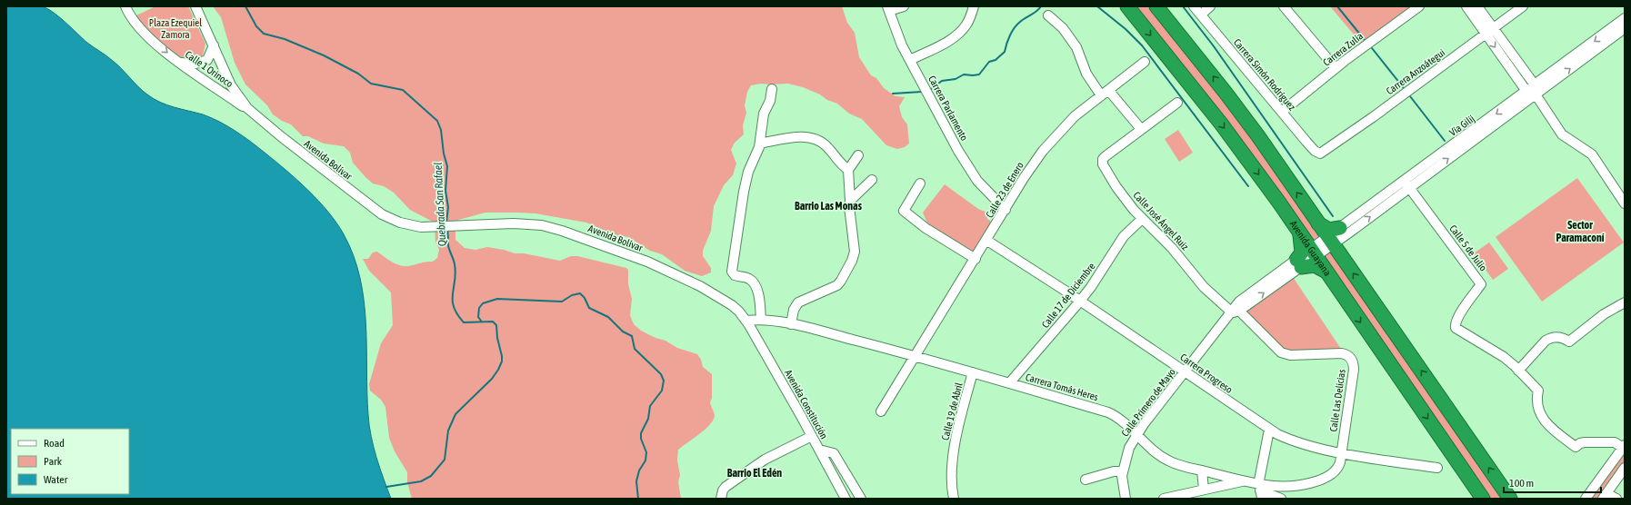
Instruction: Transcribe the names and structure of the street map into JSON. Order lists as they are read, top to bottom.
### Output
{
  "streets": {
    "highway": ["Avenida Guayana"],
    "street": [
      "Carrera Zulia",
      "Calle 1 Orinoco",
      "Carrera Anzoátegui",
      "Carrera Simón Rodríguez",
      "Carrera Parlamento",
      "Vía Gilij",
      "Avenida Bolívar",
      "Calle 23 de Enero",
      "Calle José Ángel Ruiz",
      "Calle 5 de Julio",
      "Calle 17 de Diciembre",
      "Carrera Progreso",
      "Carrera Tomás Heres",
      "Calle Las Delicias",
      "Calle Primero de Mayo",
      "Avenida Constitución",
      "Calle 19 de Abril"
    ]
  },
  "crossings": [
    ["Carrera Zulia", "Carrera Simón Rodríguez"],
    ["Calle 1 Orinoco", "Avenida Bolívar"],
    ["Carrera Anzoátegui", "Carrera Simón Rodríguez"],
    ["Carrera Parlamento", "Calle 23 de Enero"],
    ["Vía Gilij", "Calle 5 de Julio"],
    ["Vía Gilij", "Avenida Guayana"],
    ["Vía Gilij", "Calle Primero de Mayo"],
    ["Avenida Bolívar", "Carrera Tomás Heres"],
    ["Avenida Bolívar", "Avenida Constitución"],
    ["Calle 23 de Enero", "Carrera Progreso"],
    ["Calle 23 de Enero", "Carrera Tomás Heres"],
    ["Calle José Ángel Ruiz", "Calle 17 de Diciembre"],
    ["Calle José Ángel Ruiz", "Calle Las Delicias"],
    ["Calle José Ángel Ruiz", "Calle Primero de Mayo"],
    ["Avenida Guayana", "Calle Primero de Mayo"],
    ["Calle 17 de Diciembre", "Carrera Progreso"],
    ["Calle 17 de Diciembre", "Carrera Tomás Heres"],
    ["Carrera Progreso", "Carrera Tomás Heres"],
    ["Carrera Progreso", "Calle Las Delicias"],
    ["Carrera Progreso", "Calle Primero de Mayo"],
    ["Carrera Tomás Heres", "Calle Las Delicias"],
    ["Carrera Tomás Heres", "Calle Primero de Mayo"],
    ["Carrera Tomás Heres", "Avenida Constitución"],
    ["Carrera Tomás Heres", "Calle 19 de Abril"],
    ["Calle Las Delicias", "Calle Primero de Mayo"]
  ],
  "districts": ["Barrio Las Monas", "Sector Paramaconí", "Barrio El Edén"],
  "water": ["Quebrada San Rafael"],
  "parks": ["Plaza Ezequiel Zamora"],
  "legend": ["Road", "Park", "Water"],
  "scale_bar": "100 m"
}
